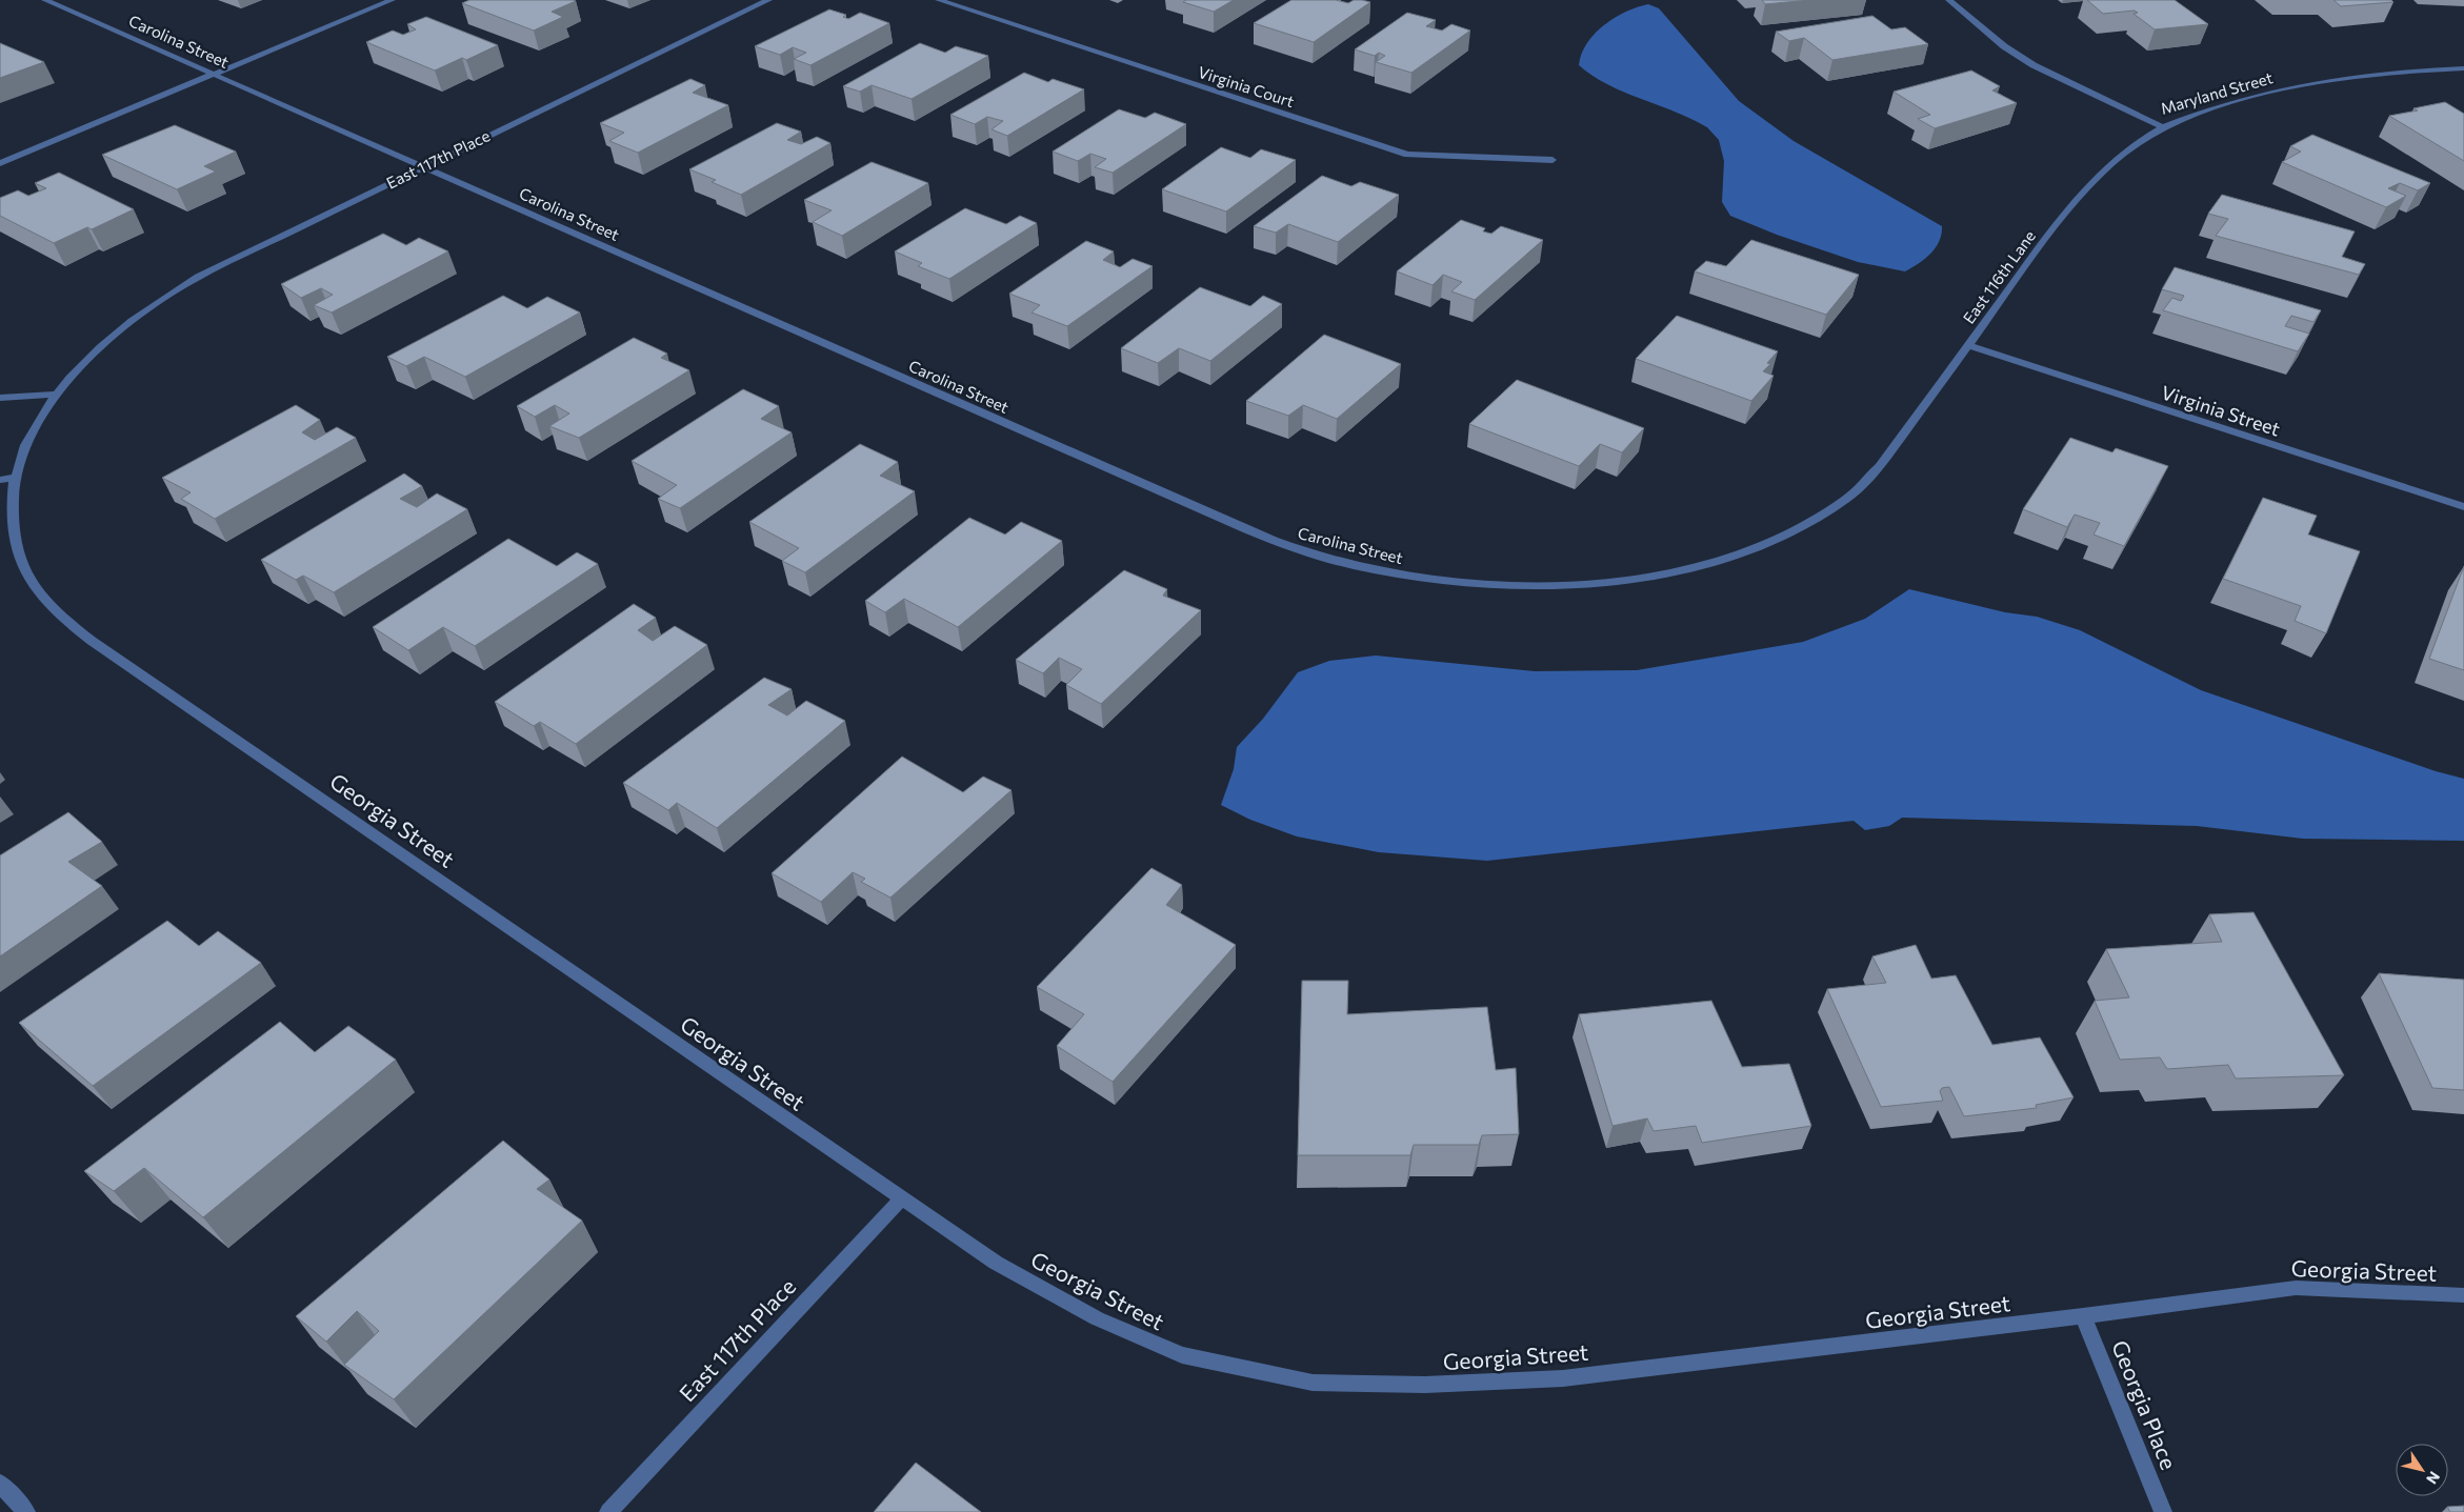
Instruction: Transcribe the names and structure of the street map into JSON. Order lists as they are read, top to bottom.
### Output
{
  "streets": {
    "street": [
      "Carolina Street",
      "Virginia Court",
      "Maryland Street",
      "East 117th Place",
      "East 116th Lane",
      "Virginia Street",
      "Georgia Street",
      "Georgia Place"
    ]
  },
  "crossings": [
    ["Carolina Street", "East 117th Place"],
    ["Carolina Street", "East 116th Lane"],
    ["Maryland Street", "East 116th Lane"],
    ["East 117th Place", "Georgia Street"],
    ["East 116th Lane", "Virginia Street"],
    ["Georgia Street", "Georgia Place"]
  ],
  "north": "bottom right"
}
